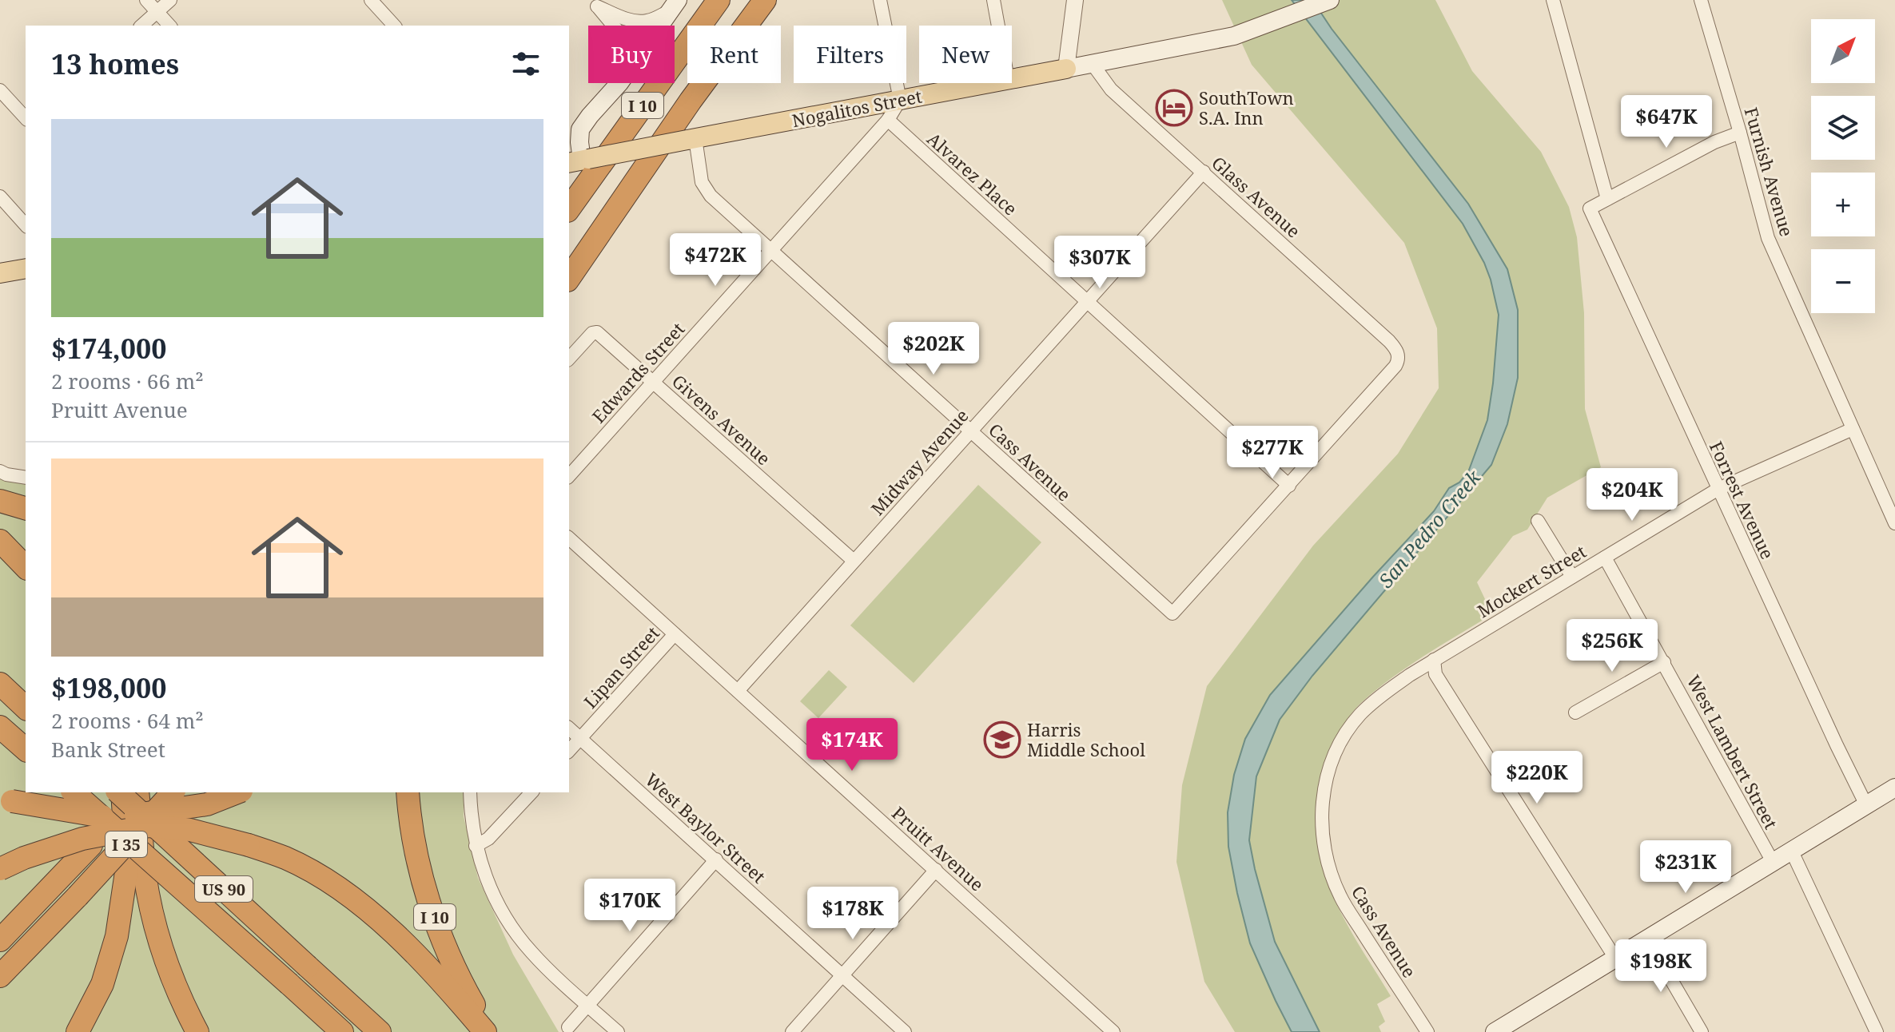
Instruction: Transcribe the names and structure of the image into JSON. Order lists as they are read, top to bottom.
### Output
{
  "streets": {
    "highway": ["I 10", "I 35", "US 90"],
    "main road": ["Nogalitos Street"],
    "street": [
      "Furnish Avenue",
      "Alvarez Place",
      "Glass Avenue",
      "Edwards Street",
      "Givens Avenue",
      "Midway Avenue",
      "Cass Avenue",
      "Forrest Avenue",
      "Mockert Street",
      "Lipan Street",
      "West Lambert Street",
      "West Baylor Street",
      "Pruitt Avenue"
    ]
  },
  "crossings": [
    ["Nogalitos Street", "Glass Avenue"],
    ["Nogalitos Street", "Edwards Street"],
    ["Nogalitos Street", "Cass Avenue"],
    ["Furnish Avenue", "Mockert Street"],
    ["Alvarez Place", "Glass Avenue"],
    ["Alvarez Place", "Edwards Street"],
    ["Alvarez Place", "Midway Avenue"],
    ["Alvarez Place", "Cass Avenue"],
    ["Glass Avenue", "Midway Avenue"],
    ["Glass Avenue", "Cass Avenue"],
    ["Edwards Street", "Givens Avenue"],
    ["Edwards Street", "Cass Avenue"],
    ["Givens Avenue", "Midway Avenue"],
    ["Midway Avenue", "Cass Avenue"],
    ["Midway Avenue", "Pruitt Avenue"],
    ["Cass Avenue", "Mockert Street"],
    ["Forrest Avenue", "Mockert Street"],
    ["Mockert Street", "West Lambert Street"],
    ["Lipan Street", "West Baylor Street"],
    ["Lipan Street", "Pruitt Avenue"],
    ["I 35", "US 90"]
  ],
  "water": ["San Pedro Creek"],
  "places": {
    "hotel": ["SouthTown S.A. Inn"],
    "school or university": ["Harris Middle School"]
  },
  "north": "top right",
  "page": {
    "map_buttons": ["+", "−"],
    "chip": [
      "Buy",
      "Rent",
      "Filters",
      "New"
    ],
    "heading": "13 homes",
    "price": [
      "$647K",
      "$472K",
      "$307K",
      "$202K",
      "$277K",
      "$204K",
      "$256K",
      "$174K",
      "$220K",
      "$231K",
      "$170K",
      "$178K",
      "$198K"
    ],
    "list": [
      {
        "name": "$174,000",
        "note": "2 rooms · 66 m² · Pruitt Avenue"
      },
      {
        "name": "$198,000",
        "note": "2 rooms · 64 m² · Bank Street"
      }
    ]
  }
}
